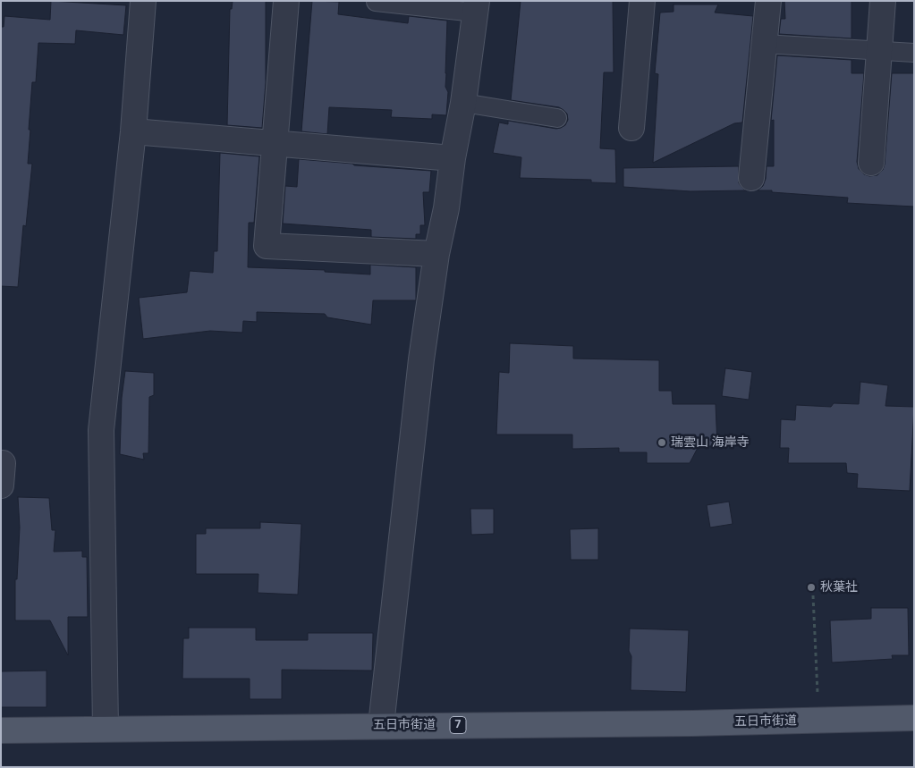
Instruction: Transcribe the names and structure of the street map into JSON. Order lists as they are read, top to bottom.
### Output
{
  "streets": {
    "main road": ["五日市街道", "7"]
  },
  "places": ["瑞雲山 海岸寺", "秋葉社"]
}
